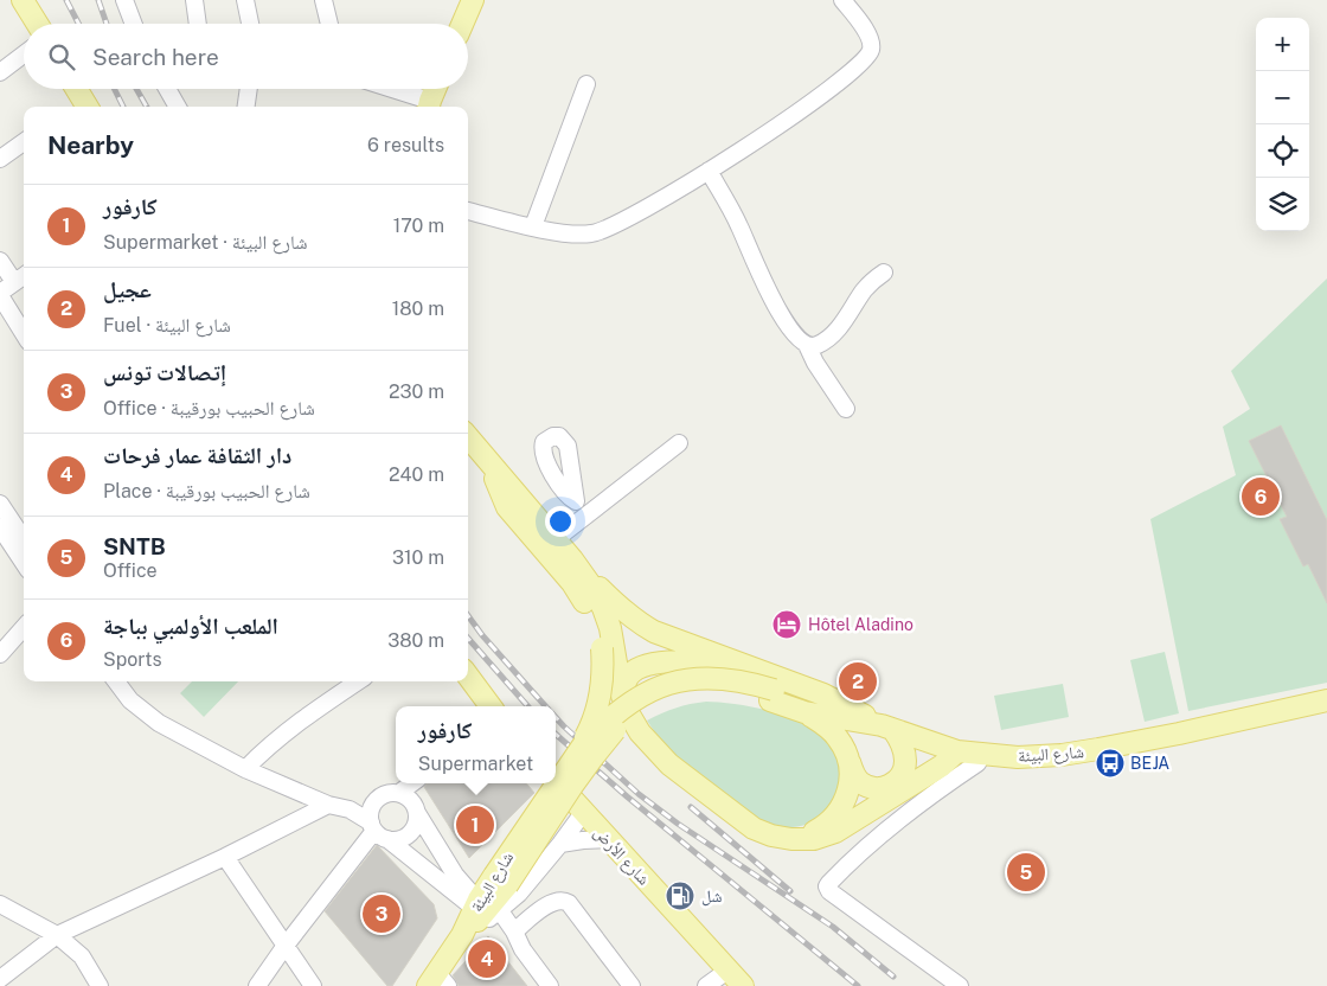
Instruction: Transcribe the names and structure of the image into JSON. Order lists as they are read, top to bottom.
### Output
{
  "streets": {
    "main road": ["شارع البيئة", "شارع الأرض"]
  },
  "places": {
    "hotel": ["Hôtel Aladino"],
    "bus stop": ["BEJA"],
    "fuel station": ["شل"]
  },
  "page": {
    "map_buttons": ["+", "−"],
    "search": "Search here",
    "heading": ["Nearby", "6 results"],
    "list": [
      {
        "mark": "1",
        "name": "كارفور",
        "note": "Supermarket · شارع البيئة",
        "value": "170 m"
      },
      {
        "mark": "2",
        "name": "عجيل",
        "note": "Fuel · شارع البيئة",
        "value": "180 m"
      },
      {
        "mark": "3",
        "name": "إتصالات تونس",
        "note": "Office · شارع الحبيب بورقيبة",
        "value": "230 m"
      },
      {
        "mark": "4",
        "name": "دار الثقافة عمار فرحات",
        "note": "Place · شارع الحبيب بورقيبة",
        "value": "240 m"
      },
      {
        "mark": "5",
        "name": "SNTB",
        "note": "Office",
        "value": "310 m"
      },
      {
        "mark": "6",
        "name": "الملعب الأولمبي بباجة",
        "note": "Sports",
        "value": "380 m"
      }
    ],
    "pins": [
      "6",
      "2",
      "1",
      "5",
      "3",
      "4"
    ],
    "popup": ["كارفور", "Supermarket"]
  }
}
